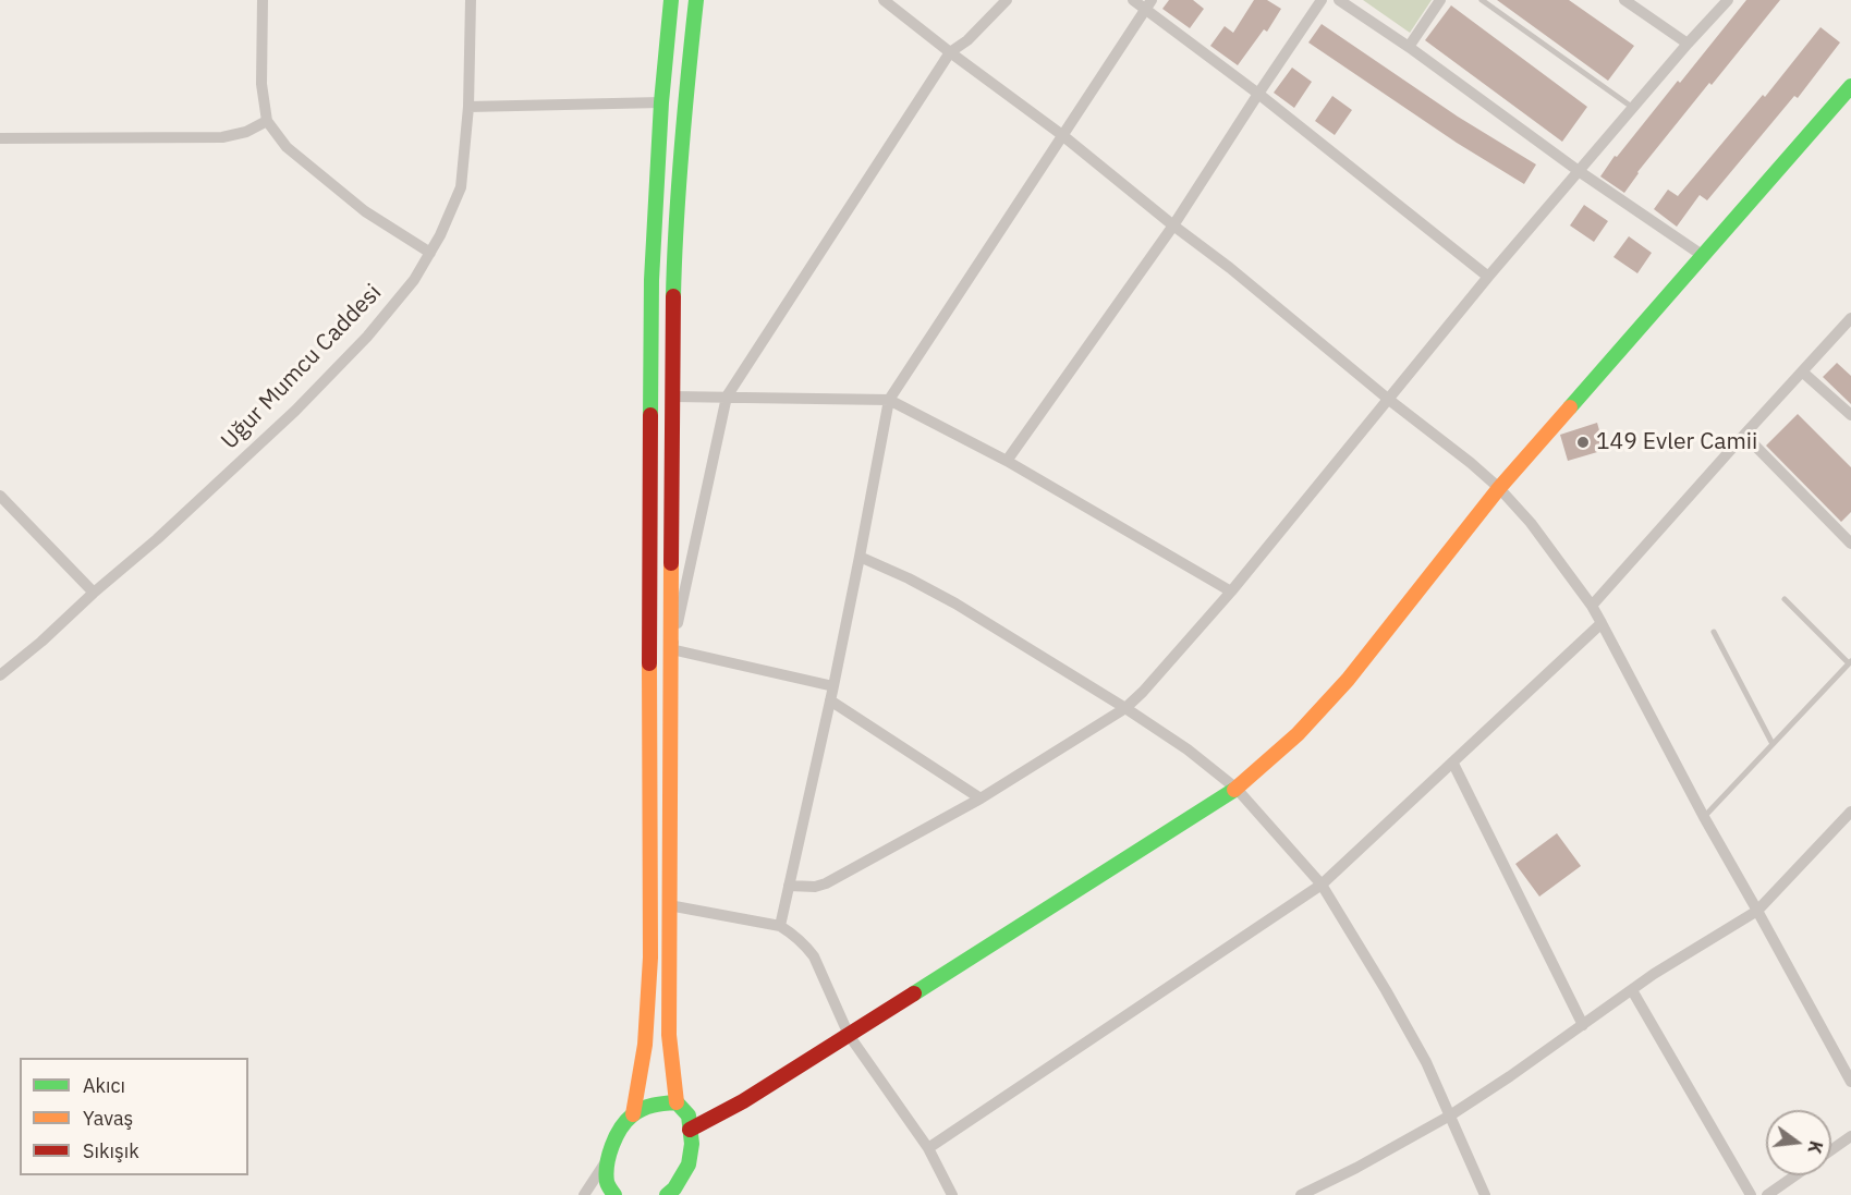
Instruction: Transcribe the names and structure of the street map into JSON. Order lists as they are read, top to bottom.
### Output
{
  "streets": {
    "street": ["Uğur Mumcu Caddesi"]
  },
  "places": ["149 Evler Camii"],
  "legend": ["Akıcı", "Yavaş", "Sıkışık"],
  "north": "right"
}
